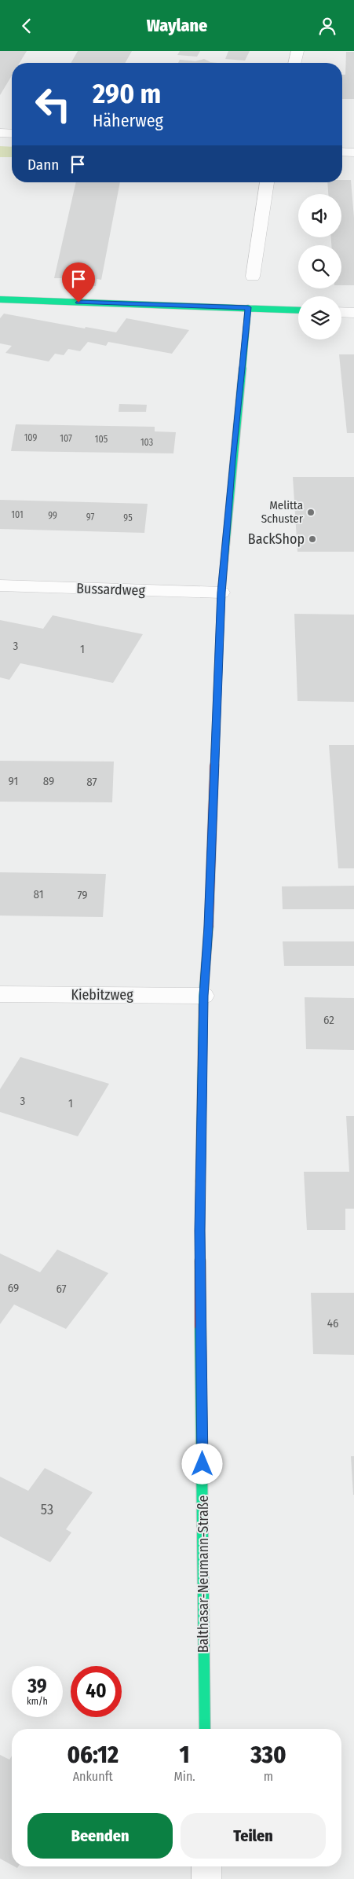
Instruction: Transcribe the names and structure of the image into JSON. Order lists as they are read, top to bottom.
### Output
{
  "streets": {
    "street": ["Bussardweg", "Kiebitzweg", "Balthasar-Neumann-Straße"]
  },
  "crossings": [
    ["Bussardweg", "Balthasar-Neumann-Straße"],
    ["Kiebitzweg", "Balthasar-Neumann-Straße"]
  ],
  "places": ["Melitta Schuster", "BackShop"],
  "house_numbers": [
    "109",
    "107",
    "105",
    "103",
    "101",
    "99",
    "97",
    "95",
    "3",
    "1",
    "91",
    "89",
    "87",
    "81",
    "79",
    "62",
    "3",
    "1",
    "69",
    "67",
    "46",
    "53"
  ],
  "page": {
    "header": "Waylane",
    "turn": ["290 m", "Häherweg"],
    "then": "Dann",
    "speed": "39 km/h",
    "limit": "40",
    "eta": [
      "06:12",
      "Ankunft",
      "1",
      "Min.",
      "330",
      "m"
    ],
    "buttons": ["Beenden", "Teilen"]
  }
}
